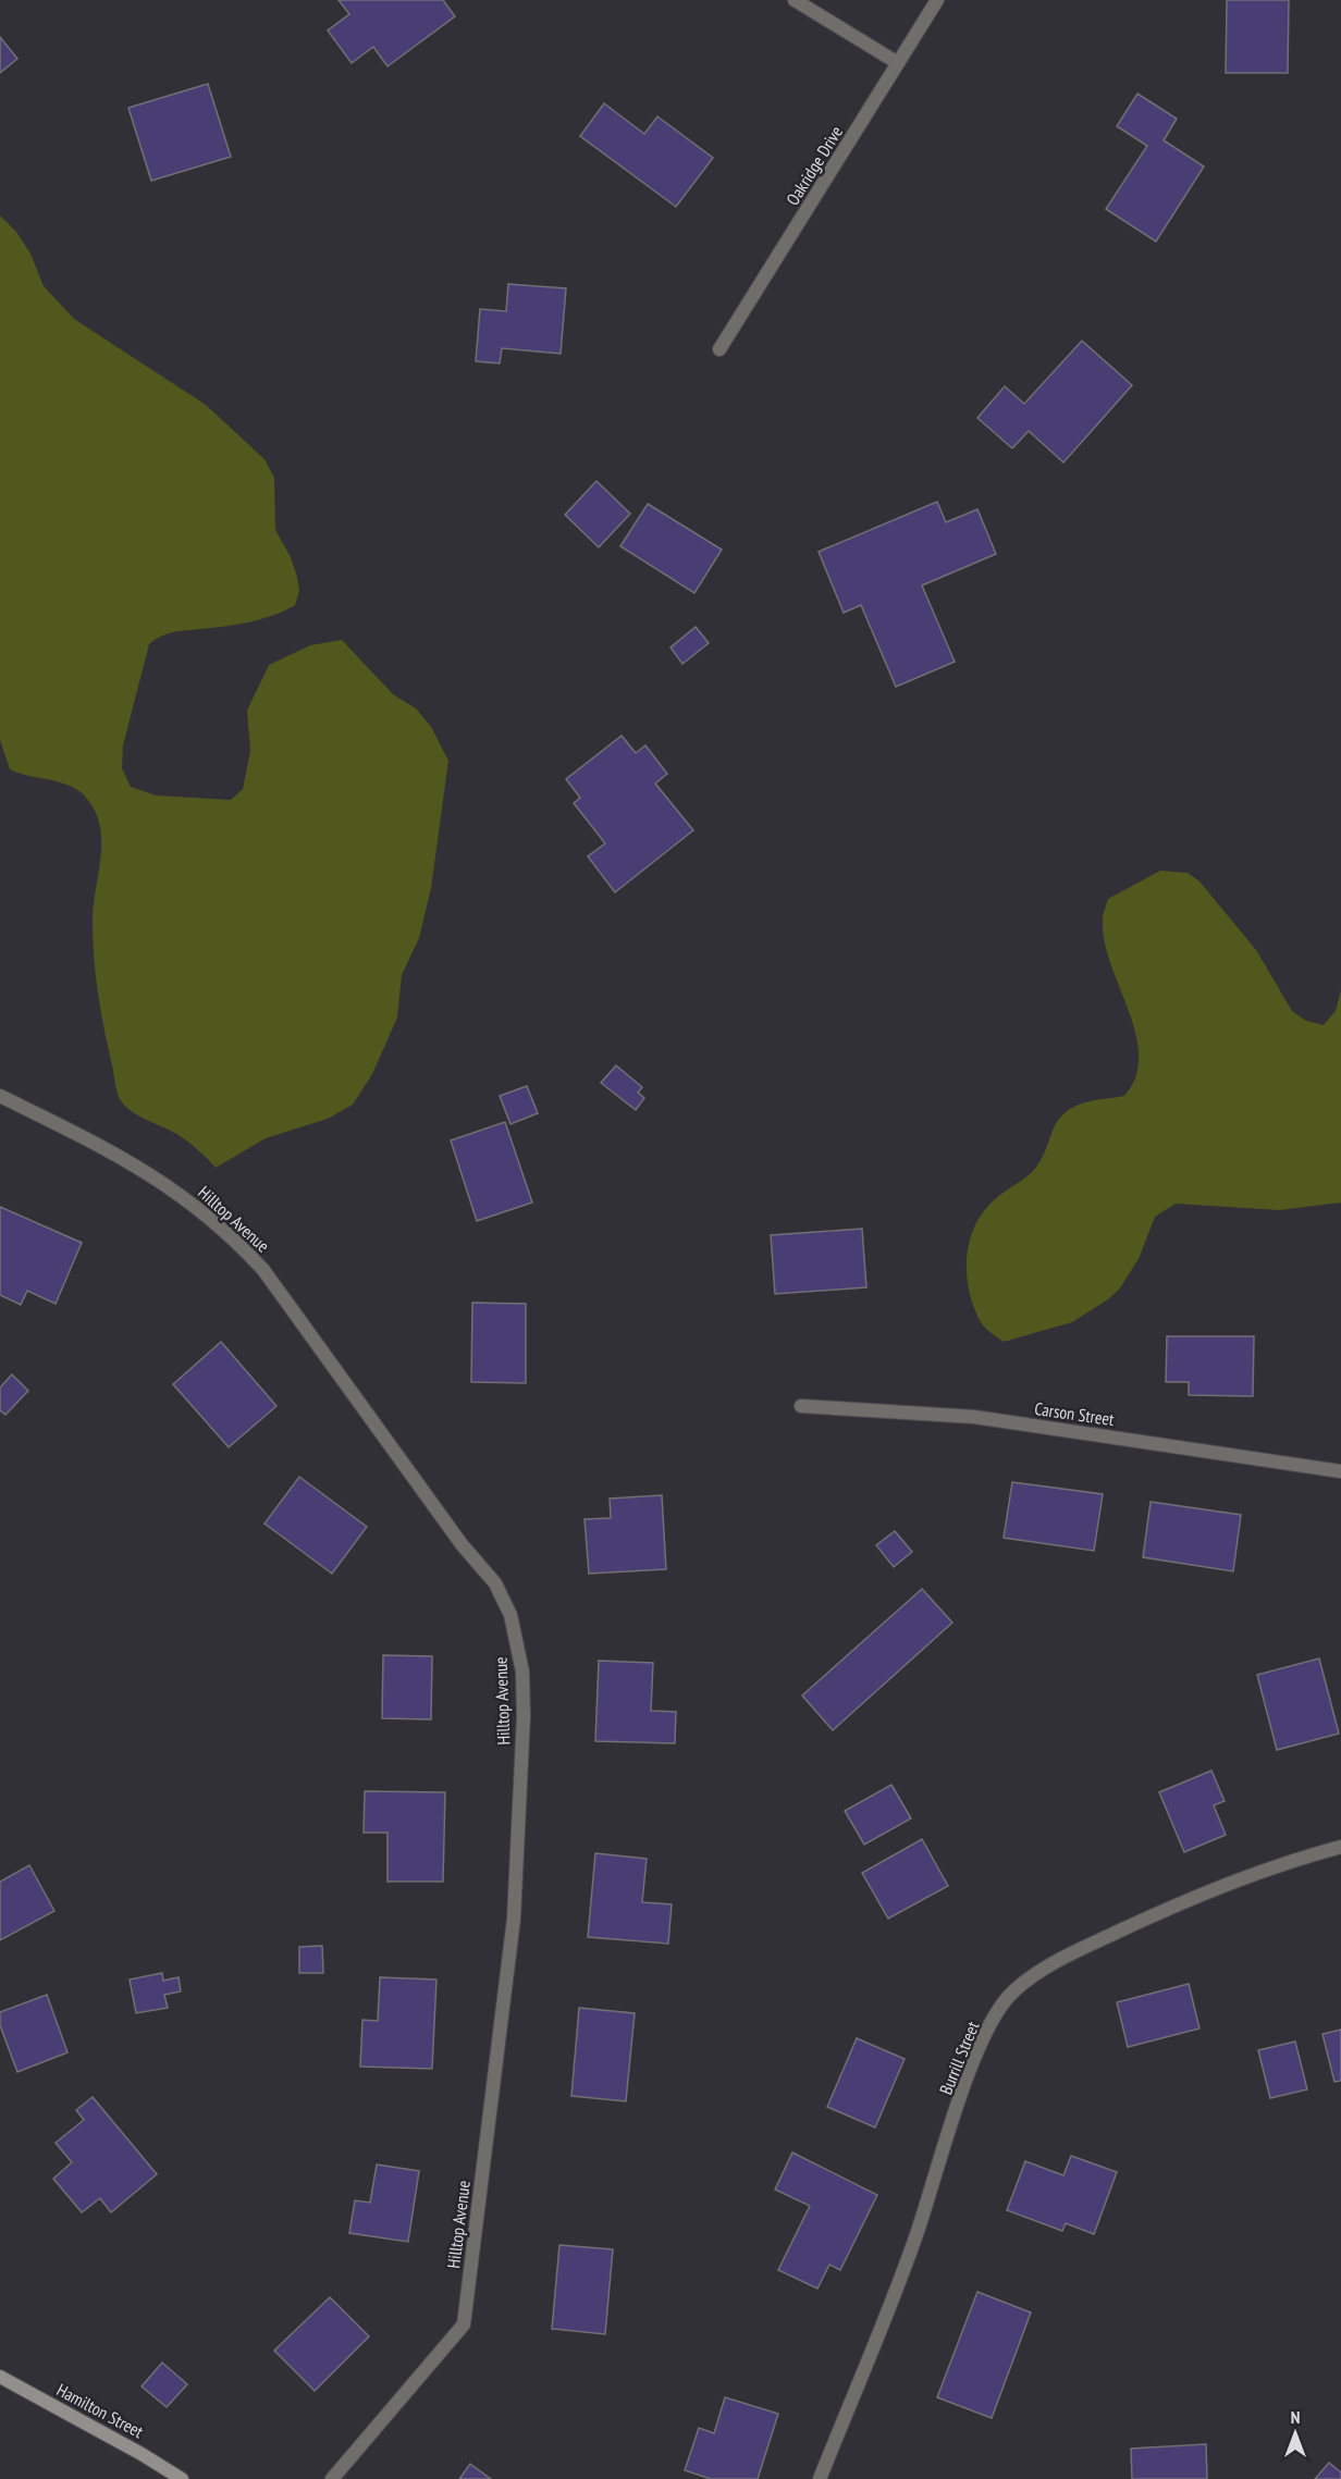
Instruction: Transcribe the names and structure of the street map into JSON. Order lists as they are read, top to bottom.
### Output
{
  "streets": {
    "main road": ["Hamilton Street"],
    "street": [
      "Oakridge Drive",
      "Hilltop Avenue",
      "Carson Street",
      "Burrill Street"
    ]
  },
  "north": "top"
}
